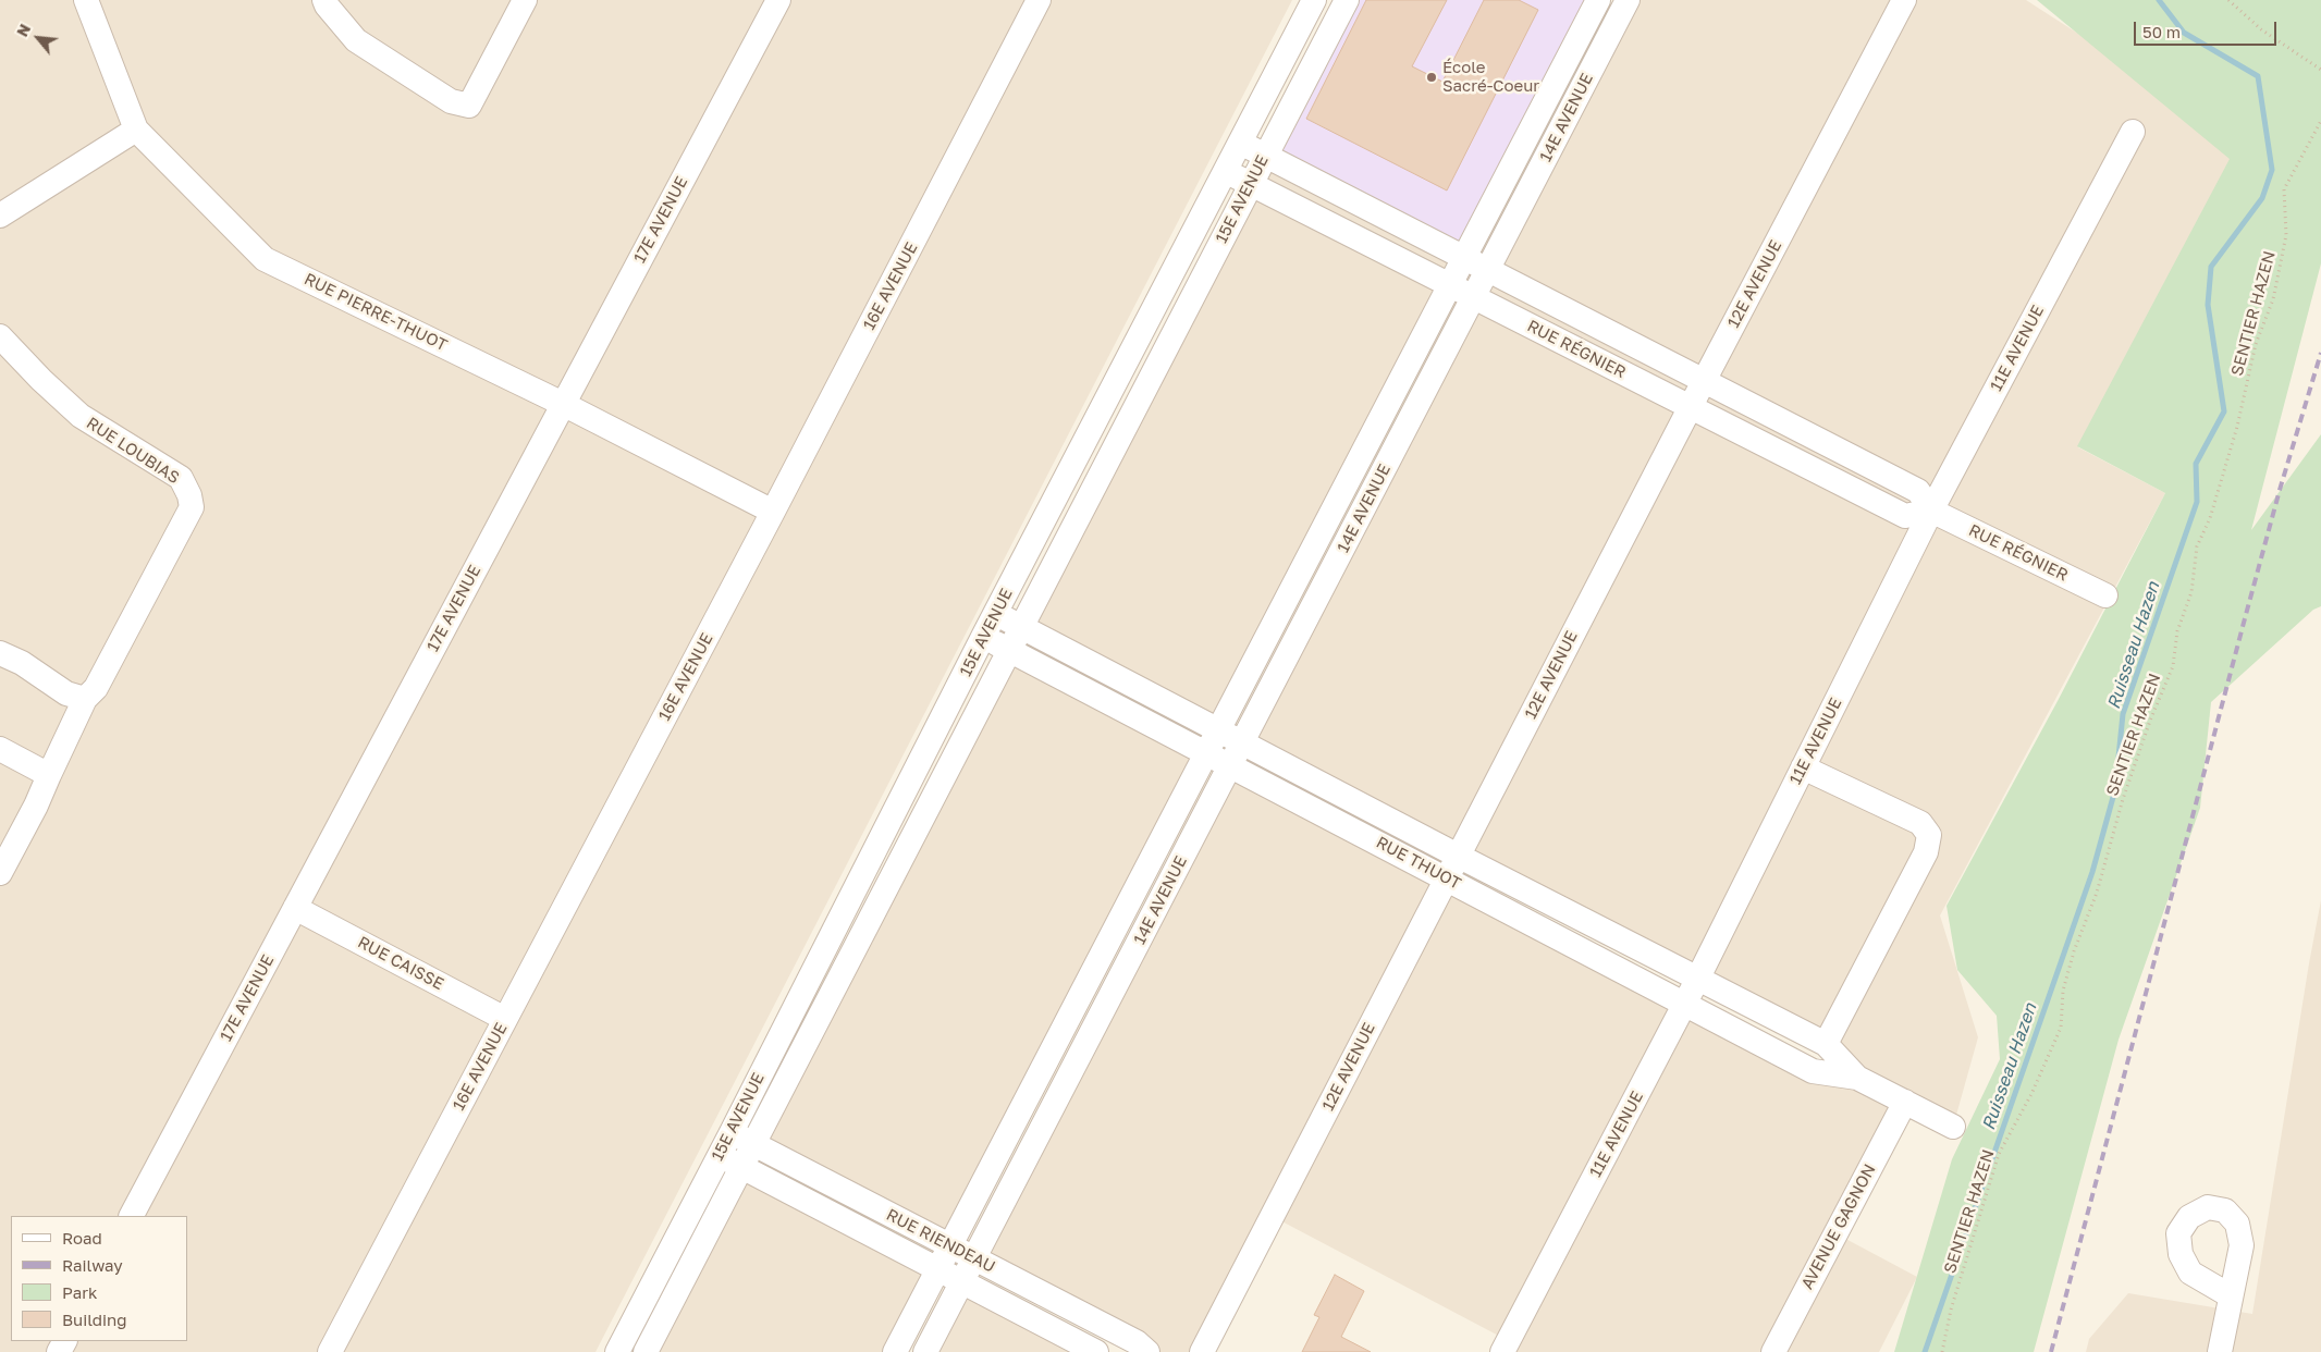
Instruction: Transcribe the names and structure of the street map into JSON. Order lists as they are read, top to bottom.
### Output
{
  "streets": {
    "street": [
      "14E AVENUE",
      "15E AVENUE",
      "17E AVENUE",
      "12E AVENUE",
      "16E AVENUE",
      "RUE PIERRE-THUOT",
      "11E AVENUE",
      "RUE RÉGNIER",
      "RUE LOUBIAS",
      "RUE THUOT",
      "RUE CAISSE",
      "AVENUE GAGNON",
      "RUE RIENDEAU"
    ],
    "path": ["SENTIER HAZEN"]
  },
  "crossings": [
    ["14E AVENUE", "RUE RÉGNIER"],
    ["14E AVENUE", "RUE THUOT"],
    ["14E AVENUE", "RUE RIENDEAU"],
    ["15E AVENUE", "RUE RÉGNIER"],
    ["15E AVENUE", "RUE THUOT"],
    ["15E AVENUE", "RUE RIENDEAU"],
    ["17E AVENUE", "RUE PIERRE-THUOT"],
    ["17E AVENUE", "RUE CAISSE"],
    ["12E AVENUE", "RUE RÉGNIER"],
    ["12E AVENUE", "RUE THUOT"],
    ["16E AVENUE", "RUE PIERRE-THUOT"],
    ["16E AVENUE", "RUE CAISSE"],
    ["11E AVENUE", "RUE RÉGNIER"],
    ["11E AVENUE", "RUE THUOT"],
    ["RUE THUOT", "AVENUE GAGNON"]
  ],
  "water": ["Ruisseau Hazen"],
  "places": ["École Sacré-Coeur"],
  "legend": [
    "Road",
    "Railway",
    "Park",
    "Building"
  ],
  "scale_bar": "50 m",
  "north": "top left"
}
